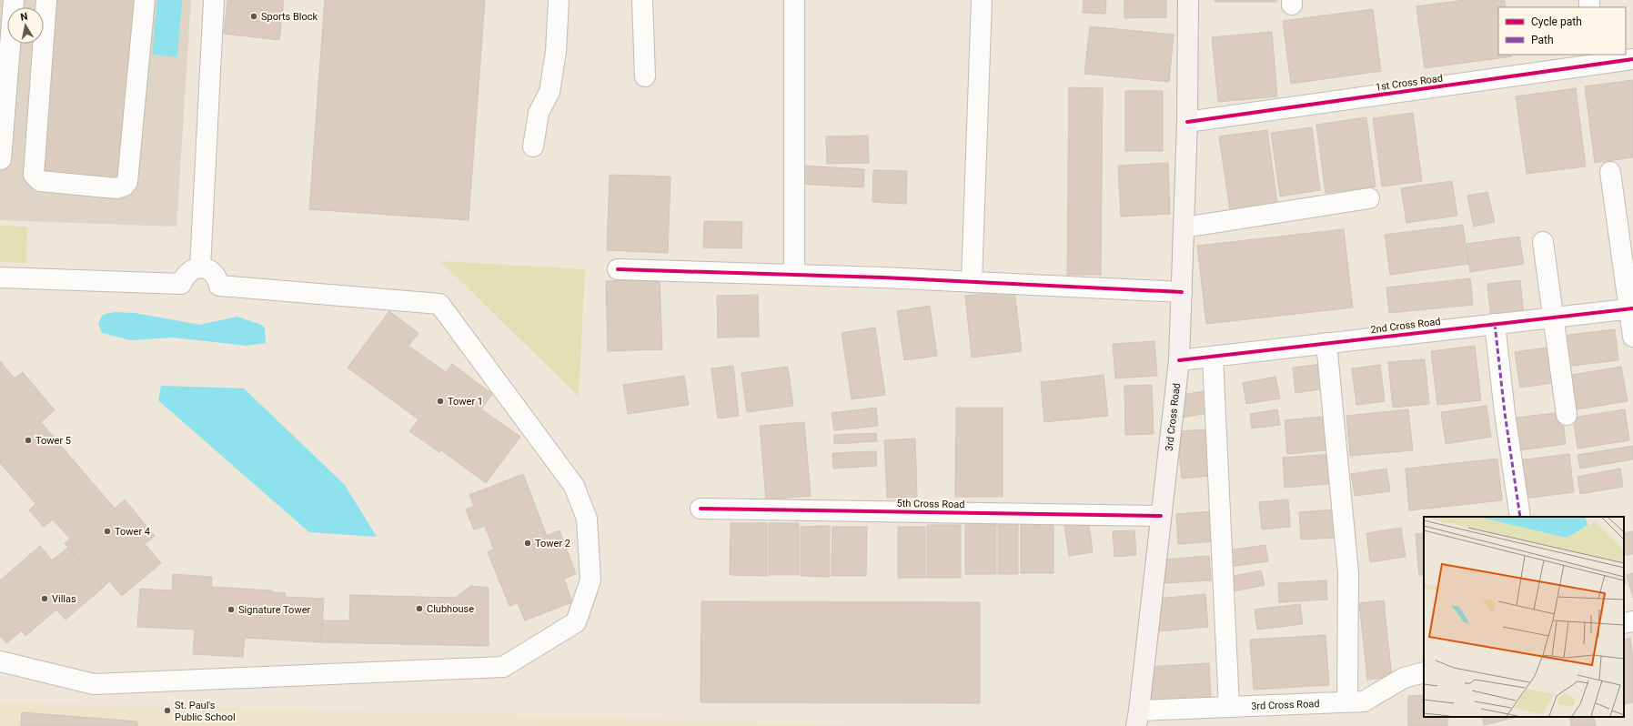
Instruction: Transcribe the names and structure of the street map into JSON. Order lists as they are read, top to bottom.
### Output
{
  "streets": {
    "main road": ["3rd Cross Road"],
    "street": ["1st Cross Road", "2nd Cross Road", "5th Cross Road"]
  },
  "crossings": [
    ["1st Cross Road", "3rd Cross Road"],
    ["2nd Cross Road", "3rd Cross Road"],
    ["3rd Cross Road", "5th Cross Road"]
  ],
  "places": [
    "Sports Block",
    "Tower 1",
    "Tower 5",
    "Tower 4",
    "Tower 2",
    "Villas",
    "Clubhouse",
    "Signature Tower",
    "St. Paul's Public School"
  ],
  "legend": ["Cycle path", "Path"],
  "north": "top"
}
